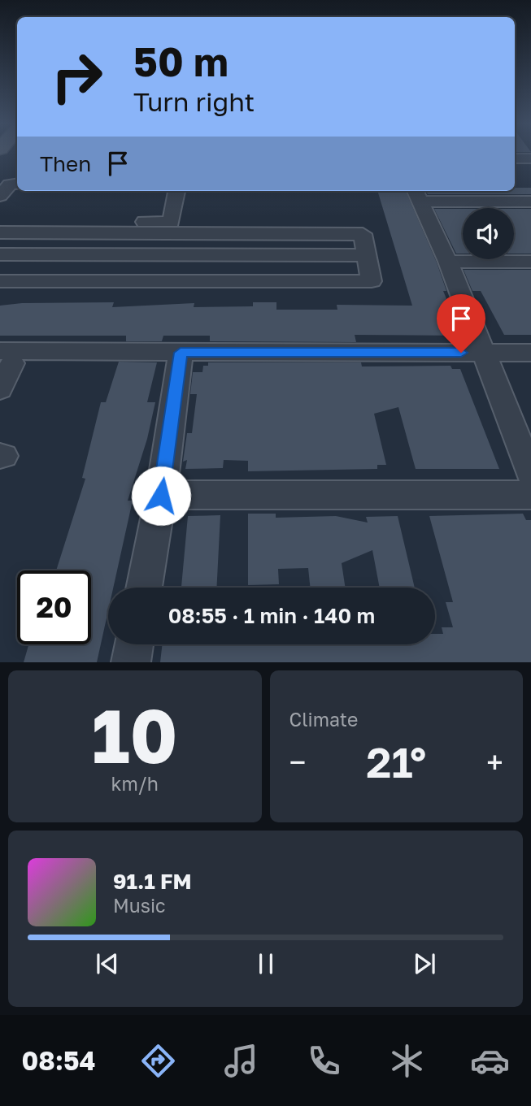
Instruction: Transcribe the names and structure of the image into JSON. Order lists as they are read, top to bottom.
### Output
{
  "page": {
    "turn": ["50 m", "Turn right"],
    "then": "Then",
    "limit": "20",
    "trip": "08:55 · 1 min · 140 m",
    "tile": [
      ["10", "km/h"],
      "Climate"
    ],
    "heat": ["−", "21°", "+"],
    "song": ["91.1 FM", "Music"],
    "tabs": "08:54"
  }
}
